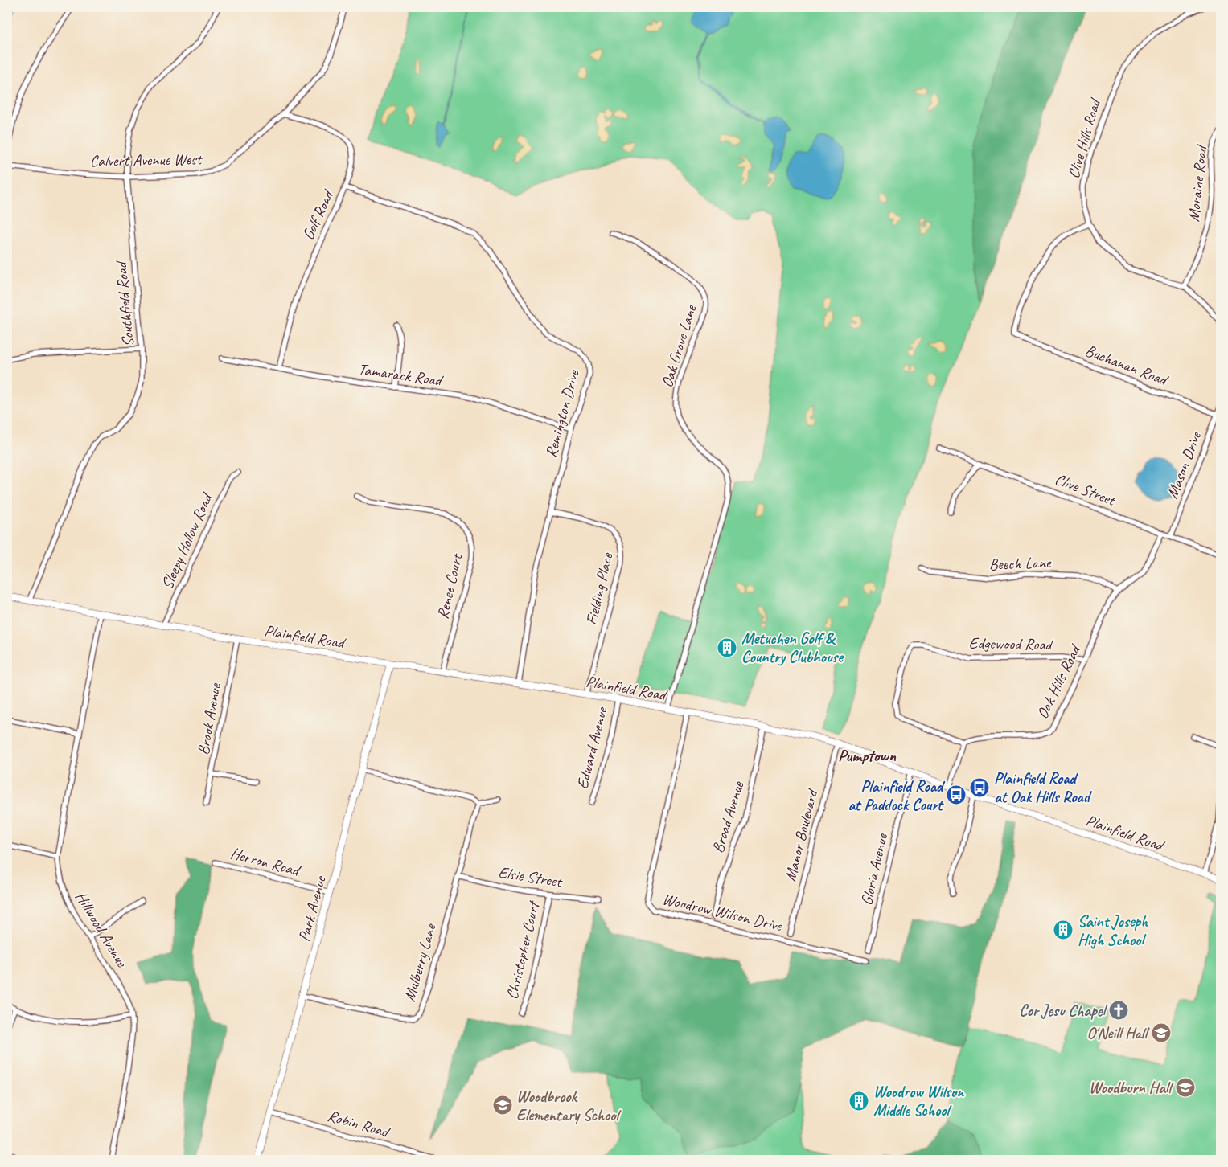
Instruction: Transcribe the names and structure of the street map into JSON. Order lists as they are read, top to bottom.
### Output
{
  "streets": {
    "street": [
      "Clive Hills Road",
      "Calvert Avenue West",
      "Moraine Road",
      "Golf Road",
      "Southfield Road",
      "Oak Grove Lane",
      "Buchanan Road",
      "Tamarack Road",
      "Remington Drive",
      "Mason Drive",
      "Clive Street",
      "Sleepy Hollow Road",
      "Beech Lane",
      "Renee Court",
      "Fielding Place",
      "Plainfield Road",
      "Edgewood Road",
      "Oak Hills Road",
      "Brook Avenue",
      "Edward Avenue",
      "Broad Avenue",
      "Manor Boulevard",
      "Herron Road",
      "Gloria Avenue",
      "Elsie Street",
      "Park Avenue",
      "Woodrow Wilson Drive",
      "Hillwood Avenue",
      "Christopher Court",
      "Mulberry Lane",
      "Robin Road"
    ]
  },
  "crossings": [
    ["Clive Hills Road", "Moraine Road"],
    ["Clive Hills Road", "Buchanan Road"],
    ["Calvert Avenue West", "Golf Road"],
    ["Calvert Avenue West", "Southfield Road"],
    ["Golf Road", "Tamarack Road"],
    ["Golf Road", "Remington Drive"],
    ["Southfield Road", "Plainfield Road"],
    ["Oak Grove Lane", "Plainfield Road"],
    ["Buchanan Road", "Mason Drive"],
    ["Tamarack Road", "Remington Drive"],
    ["Remington Drive", "Fielding Place"],
    ["Remington Drive", "Plainfield Road"],
    ["Mason Drive", "Clive Street"],
    ["Clive Street", "Oak Hills Road"],
    ["Sleepy Hollow Road", "Plainfield Road"],
    ["Beech Lane", "Oak Hills Road"],
    ["Renee Court", "Plainfield Road"],
    ["Fielding Place", "Plainfield Road"],
    ["Plainfield Road", "Brook Avenue"],
    ["Plainfield Road", "Edward Avenue"],
    ["Plainfield Road", "Broad Avenue"],
    ["Plainfield Road", "Manor Boulevard"],
    ["Plainfield Road", "Gloria Avenue"],
    ["Plainfield Road", "Park Avenue"],
    ["Plainfield Road", "Woodrow Wilson Drive"],
    ["Plainfield Road", "Hillwood Avenue"],
    ["Edgewood Road", "Oak Hills Road"],
    ["Herron Road", "Park Avenue"],
    ["Elsie Street", "Christopher Court"],
    ["Elsie Street", "Mulberry Lane"],
    ["Park Avenue", "Mulberry Lane"],
    ["Park Avenue", "Robin Road"]
  ],
  "districts": ["Pumptown"],
  "places": {
    "building": ["Metuchen Golf & Country Clubhouse", "Saint Joseph High School", "Woodrow Wilson Middle School"],
    "bus stop": ["Plainfield Road at Oak Hills Road", "Plainfield Road at Paddock Court"],
    "church": ["Cor Jesu Chapel"],
    "school or university": ["O'Neill Hall", "Woodburn Hall", "Woodbrook Elementary School"]
  }
}
